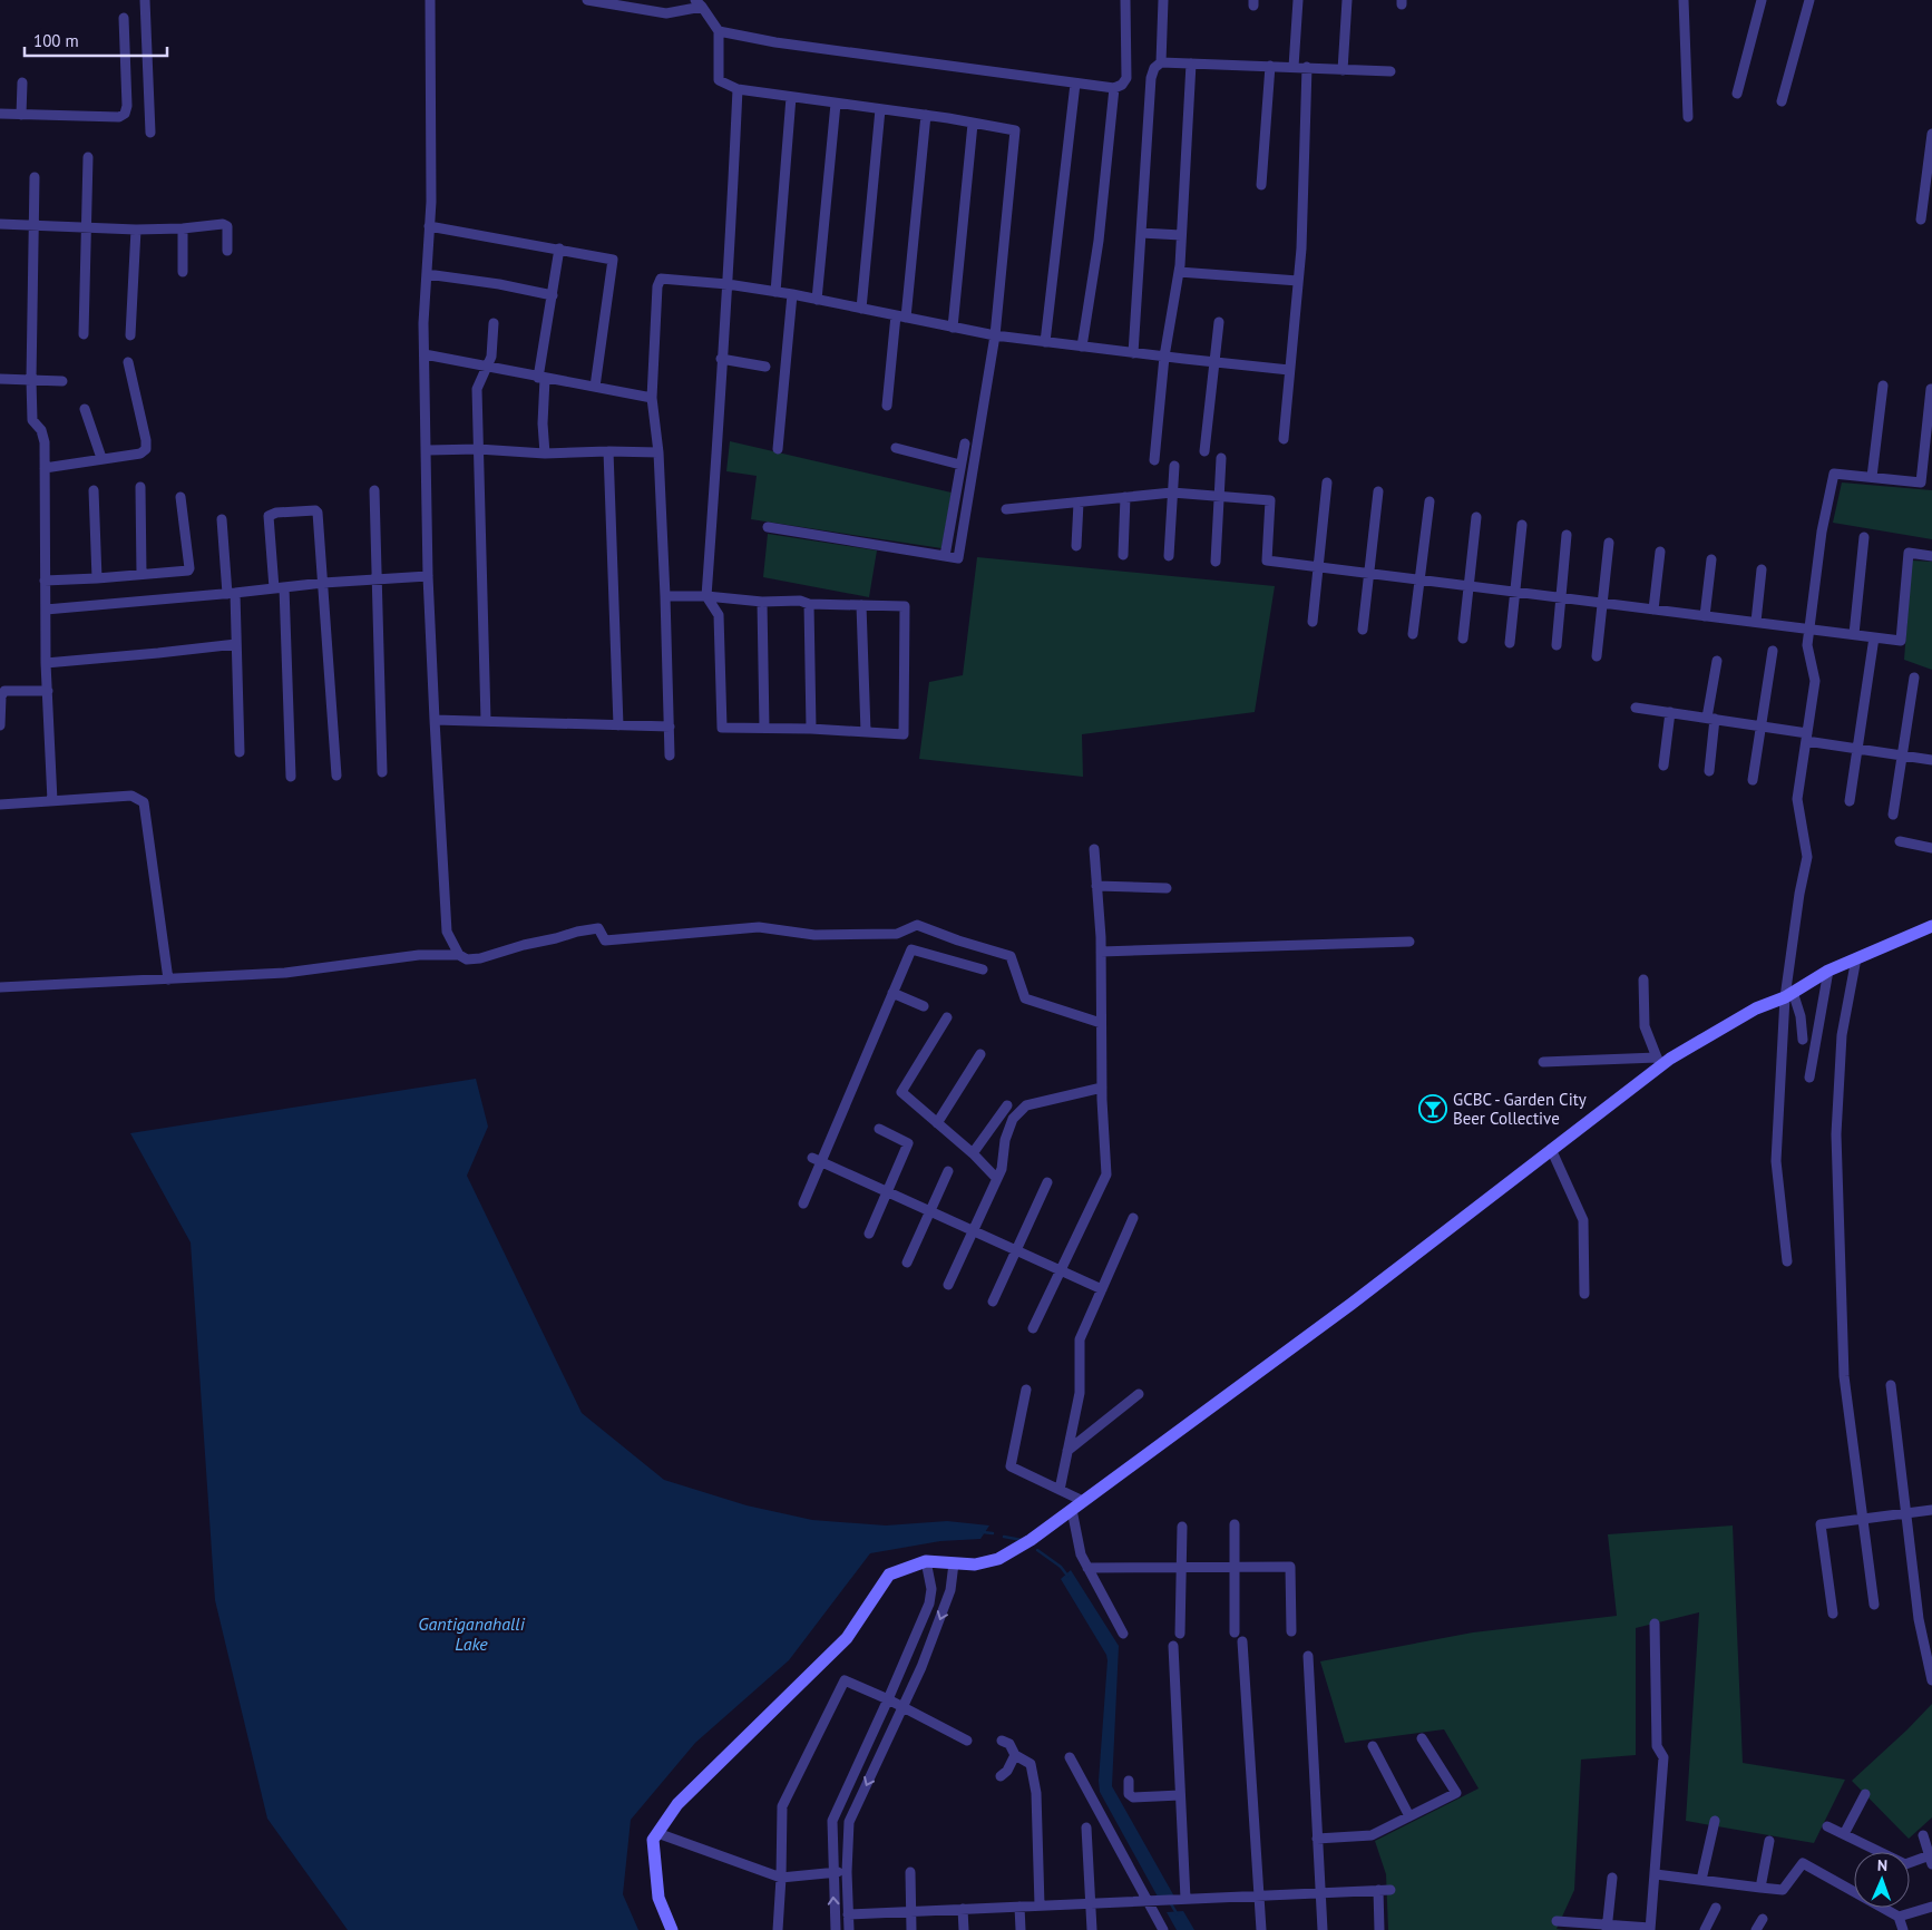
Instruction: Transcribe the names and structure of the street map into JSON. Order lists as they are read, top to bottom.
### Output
{
  "water": ["Gantiganahalli Lake"],
  "places": {
    "bar": ["GCBC - Garden City Beer Collective"]
  },
  "scale_bar": "100 m",
  "north": "top"
}
